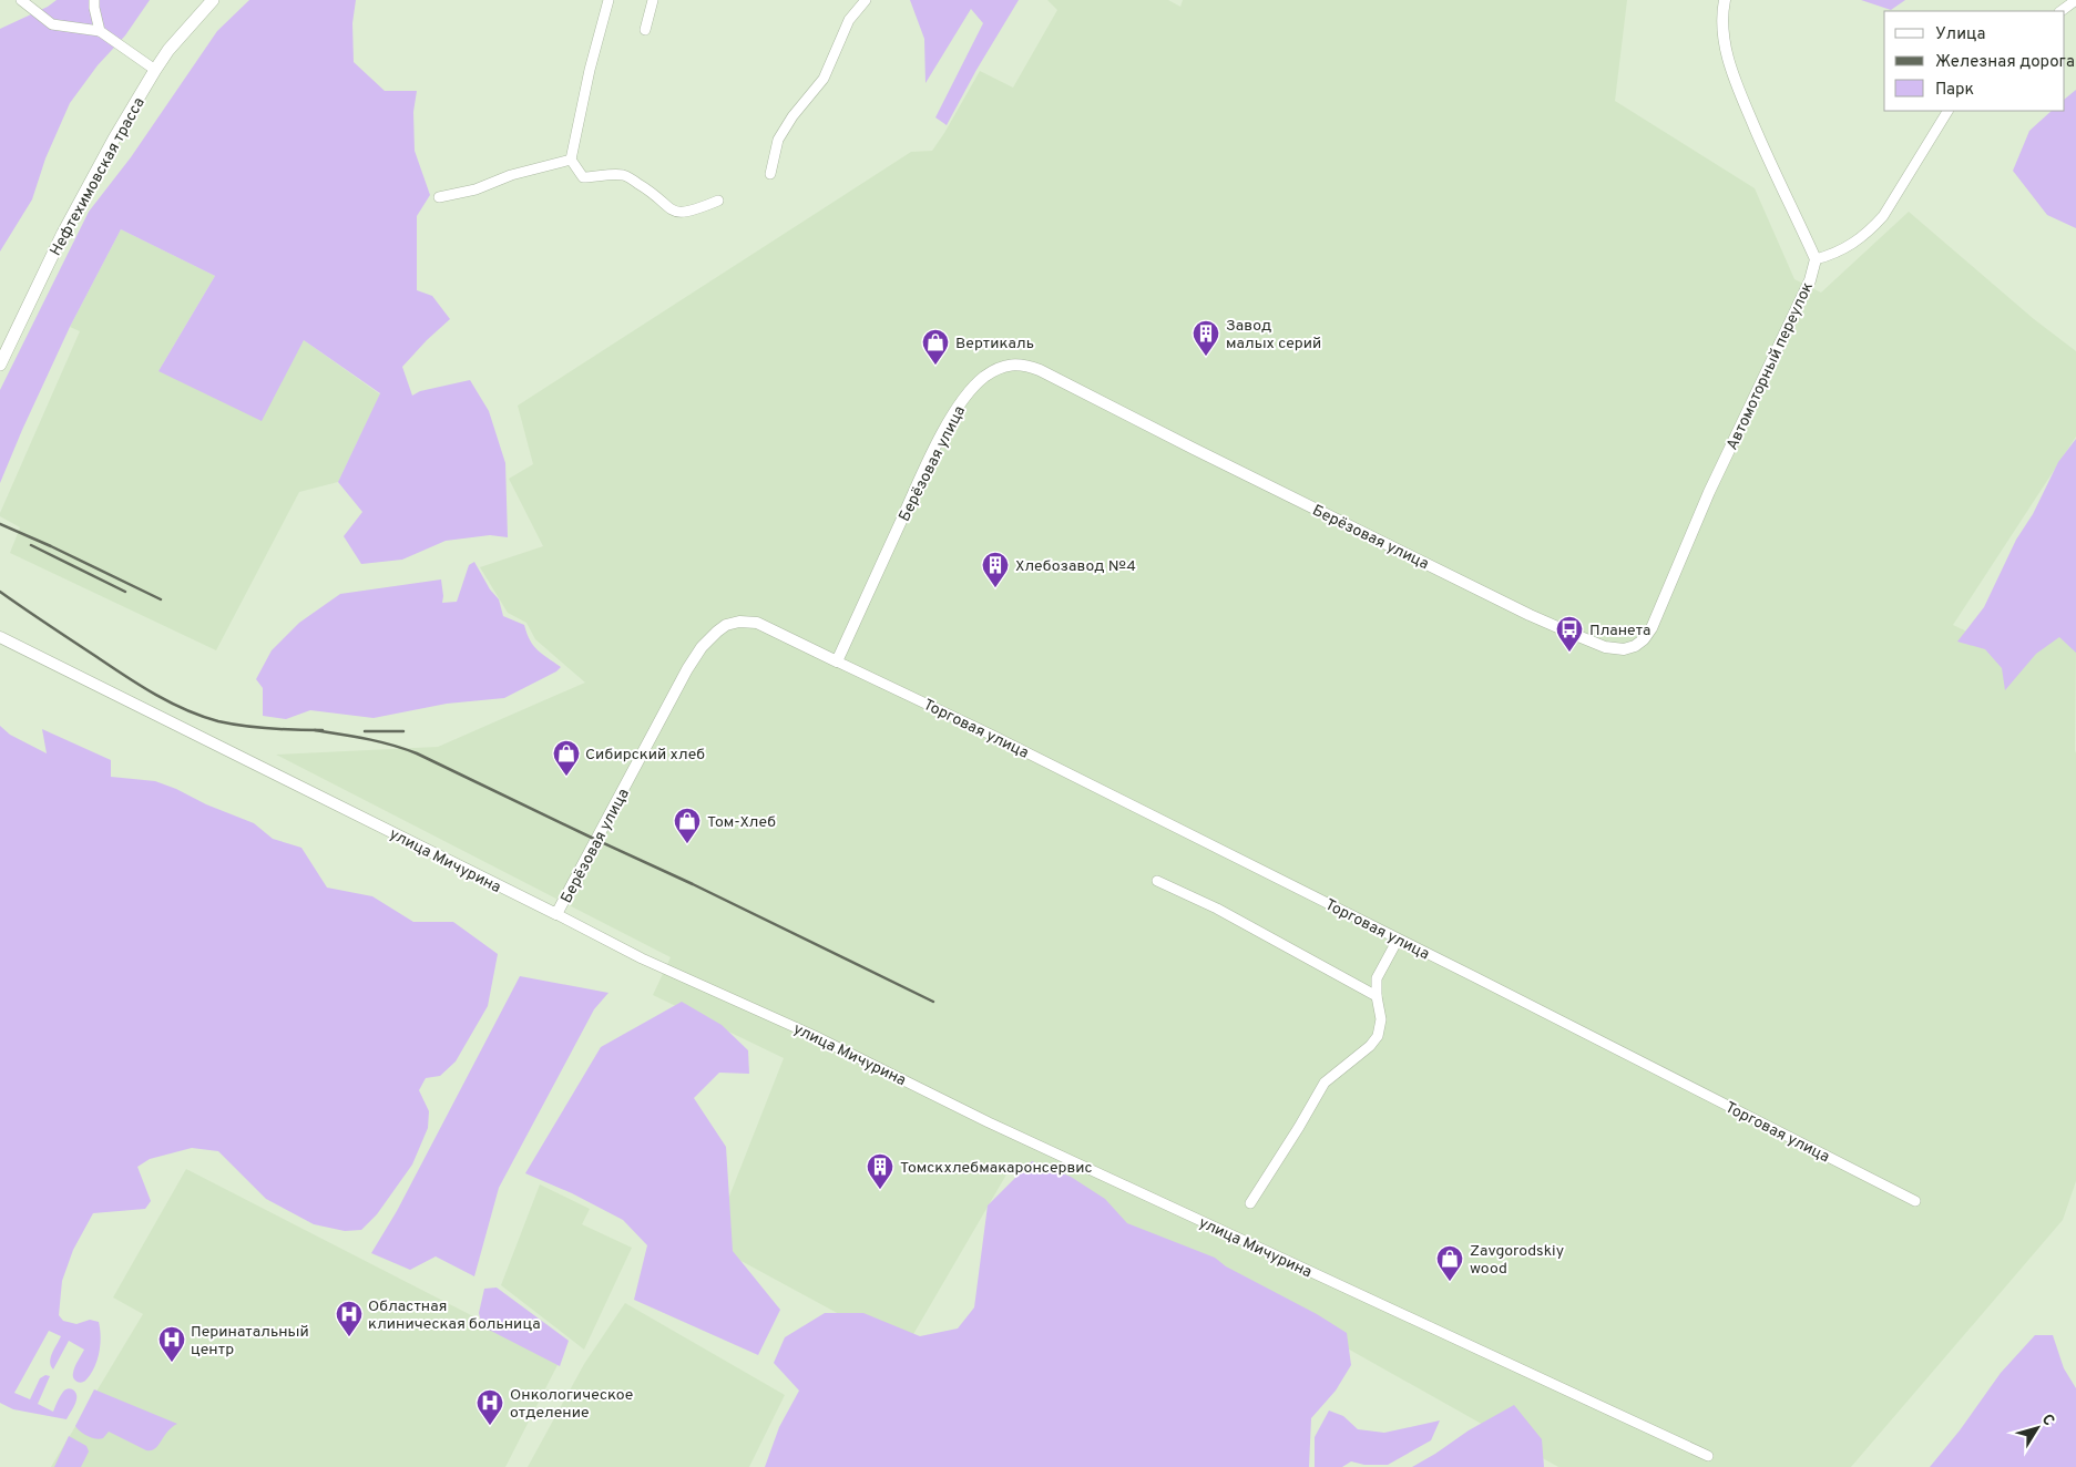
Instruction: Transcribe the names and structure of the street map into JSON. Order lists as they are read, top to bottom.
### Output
{
  "streets": {
    "main road": ["Нефтехимовская трасса"],
    "street": [
      "Автомоторный переулок",
      "Берёзовая улица",
      "Торговая улица",
      "улица Мичурина"
    ]
  },
  "crossings": [
    ["Автомоторный переулок", "Берёзовая улица"],
    ["Берёзовая улица", "Торговая улица"],
    ["Берёзовая улица", "улица Мичурина"]
  ],
  "places": {
    "building": ["Завод малых серий", "Хлебозавод №4", "Томскхлебмакаронсервис"],
    "shop": [
      "Вертикаль",
      "Сибирский хлеб",
      "Том-Хлеб",
      "Zavgorodskiy wood"
    ],
    "bus stop": ["Планета"],
    "hospital": ["Областная клиническая больница", "Перинатальный центр", "Онкологическое отделение"]
  },
  "legend": ["Улица", "Железная дорога", "Парк"],
  "north": "top right"
}
